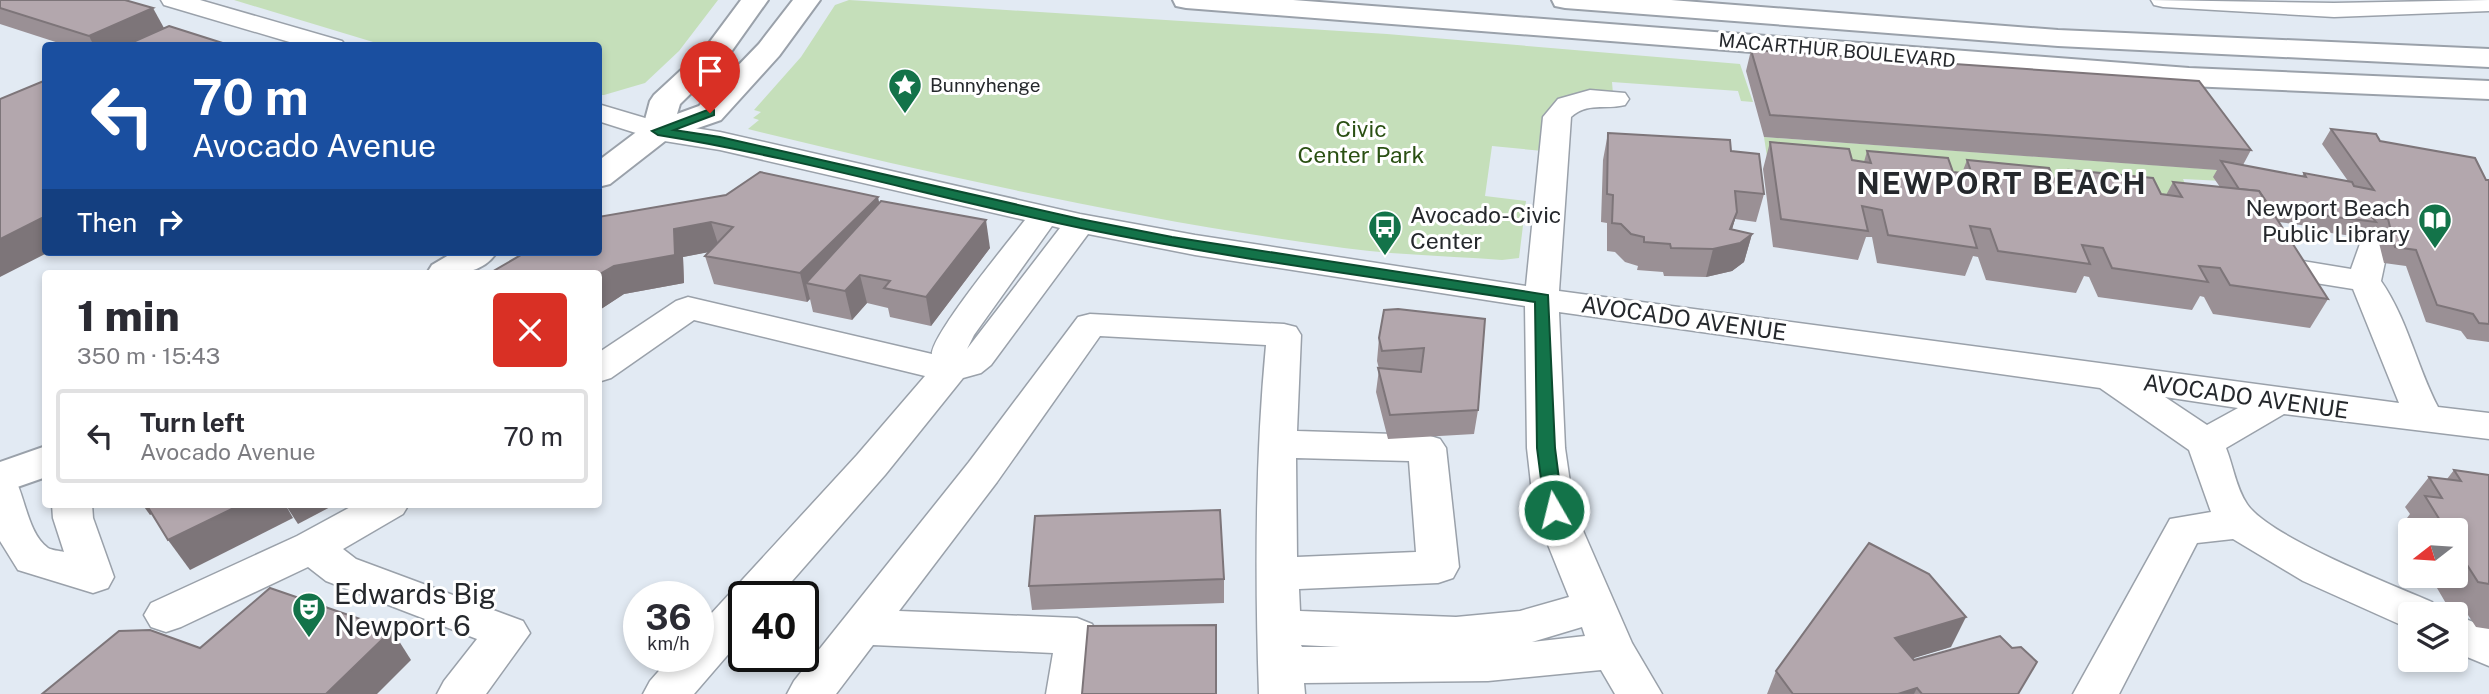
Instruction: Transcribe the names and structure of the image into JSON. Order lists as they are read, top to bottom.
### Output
{
  "streets": {
    "main road": ["MACARTHUR BOULEVARD"],
    "street": ["AVOCADO AVENUE"]
  },
  "districts": ["NEWPORT BEACH"],
  "parks": ["Civic Center Park"],
  "places": {
    "place": ["Bunnyhenge"],
    "library": ["Newport Beach Public Library"],
    "bus stop": ["Avocado-Civic Center"],
    "theatre": ["Edwards Big Newport 6"]
  },
  "north": "left",
  "page": {
    "turn": ["70 m", "Avocado Avenue"],
    "then": "Then",
    "heading": ["1 min", "350 m · 15:43"],
    "list": [
      {
        "name": "Turn left",
        "note": "Avocado Avenue",
        "value": "70 m"
      }
    ],
    "speed": "36 km/h",
    "limit": "40"
  }
}
